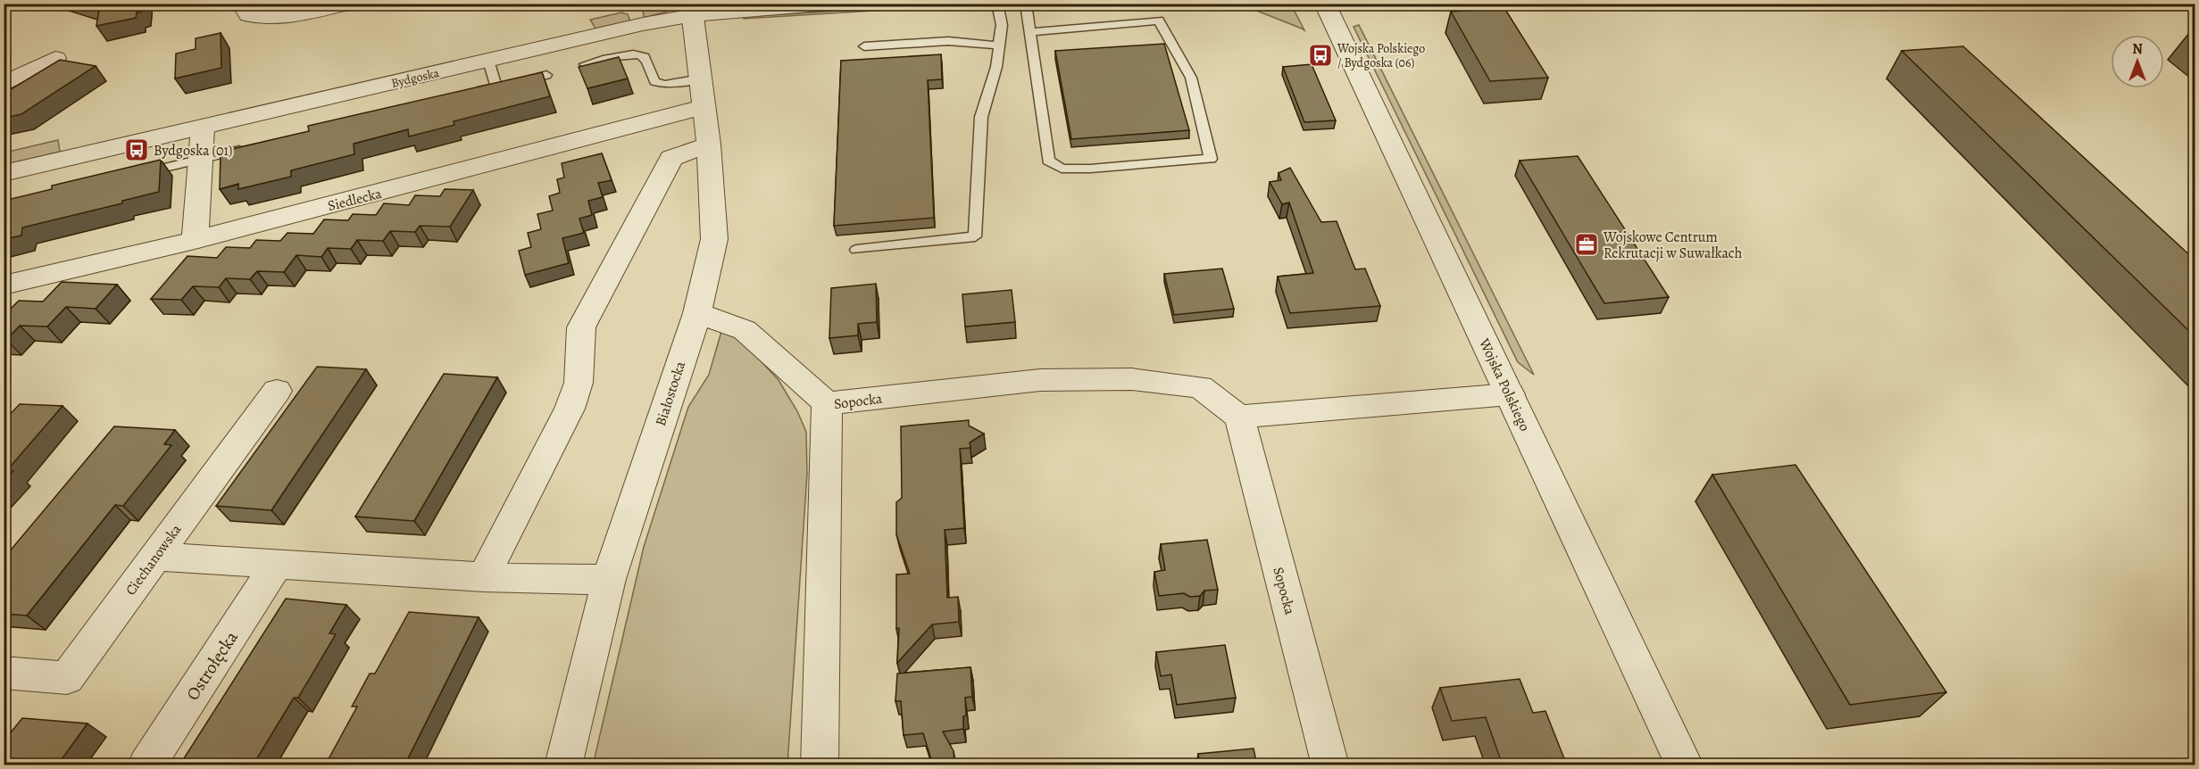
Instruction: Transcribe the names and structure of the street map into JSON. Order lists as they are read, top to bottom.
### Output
{
  "streets": {
    "street": [
      "Bydgoska",
      "Siedlecka",
      "Wojska Polskiego",
      "Białostocka",
      "Sopocka",
      "Ciechanowska",
      "Ostrołęcka"
    ]
  },
  "crossings": [
    ["Bydgoska", "Białostocka"],
    ["Siedlecka", "Białostocka"]
  ],
  "places": {
    "bus stop": ["Wojska Polskiego / Bydgoska (06)", "Bydgoska (01)"],
    "office": ["Wojskowe Centrum Rekrutacji w Suwałkach"]
  },
  "north": "top"
}
